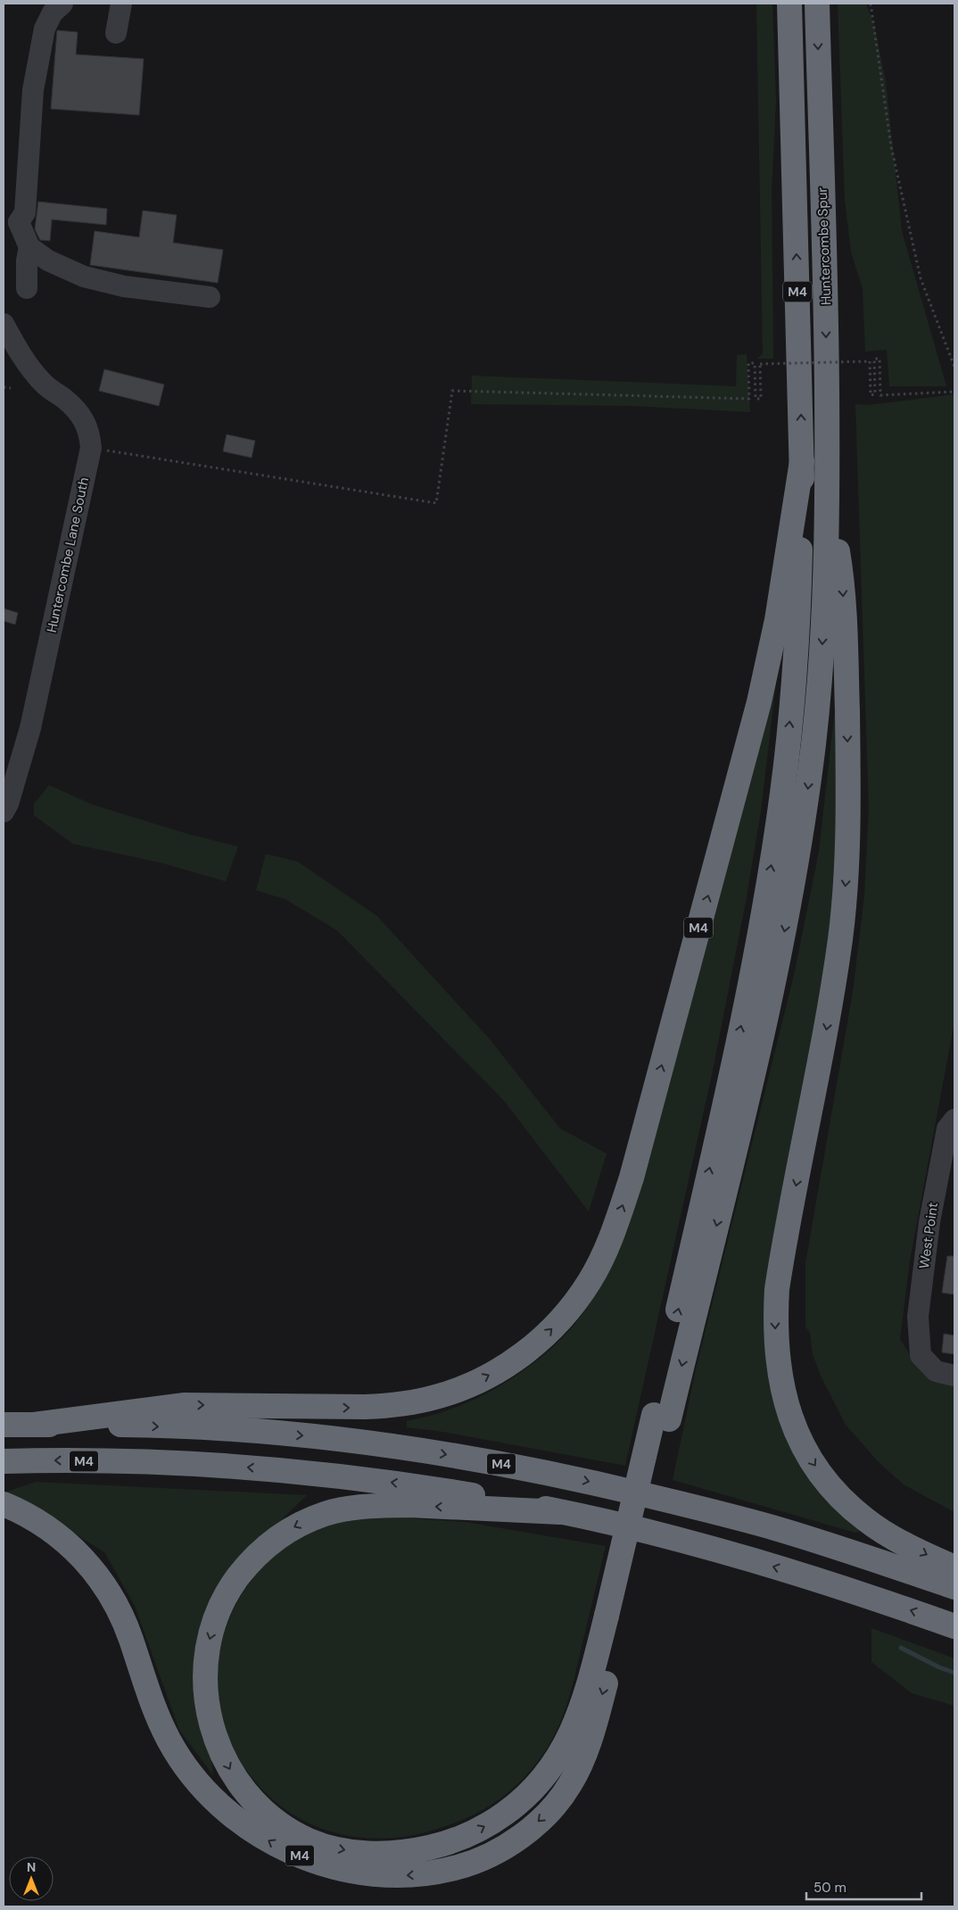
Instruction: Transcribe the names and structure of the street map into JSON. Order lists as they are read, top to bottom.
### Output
{
  "streets": {
    "highway": ["Huntercombe Spur", "M4"],
    "street": ["Huntercombe Lane South", "West Point"]
  },
  "crossings": [
    ["Huntercombe Spur", "M4"]
  ],
  "scale_bar": "50 m",
  "north": "top"
}
